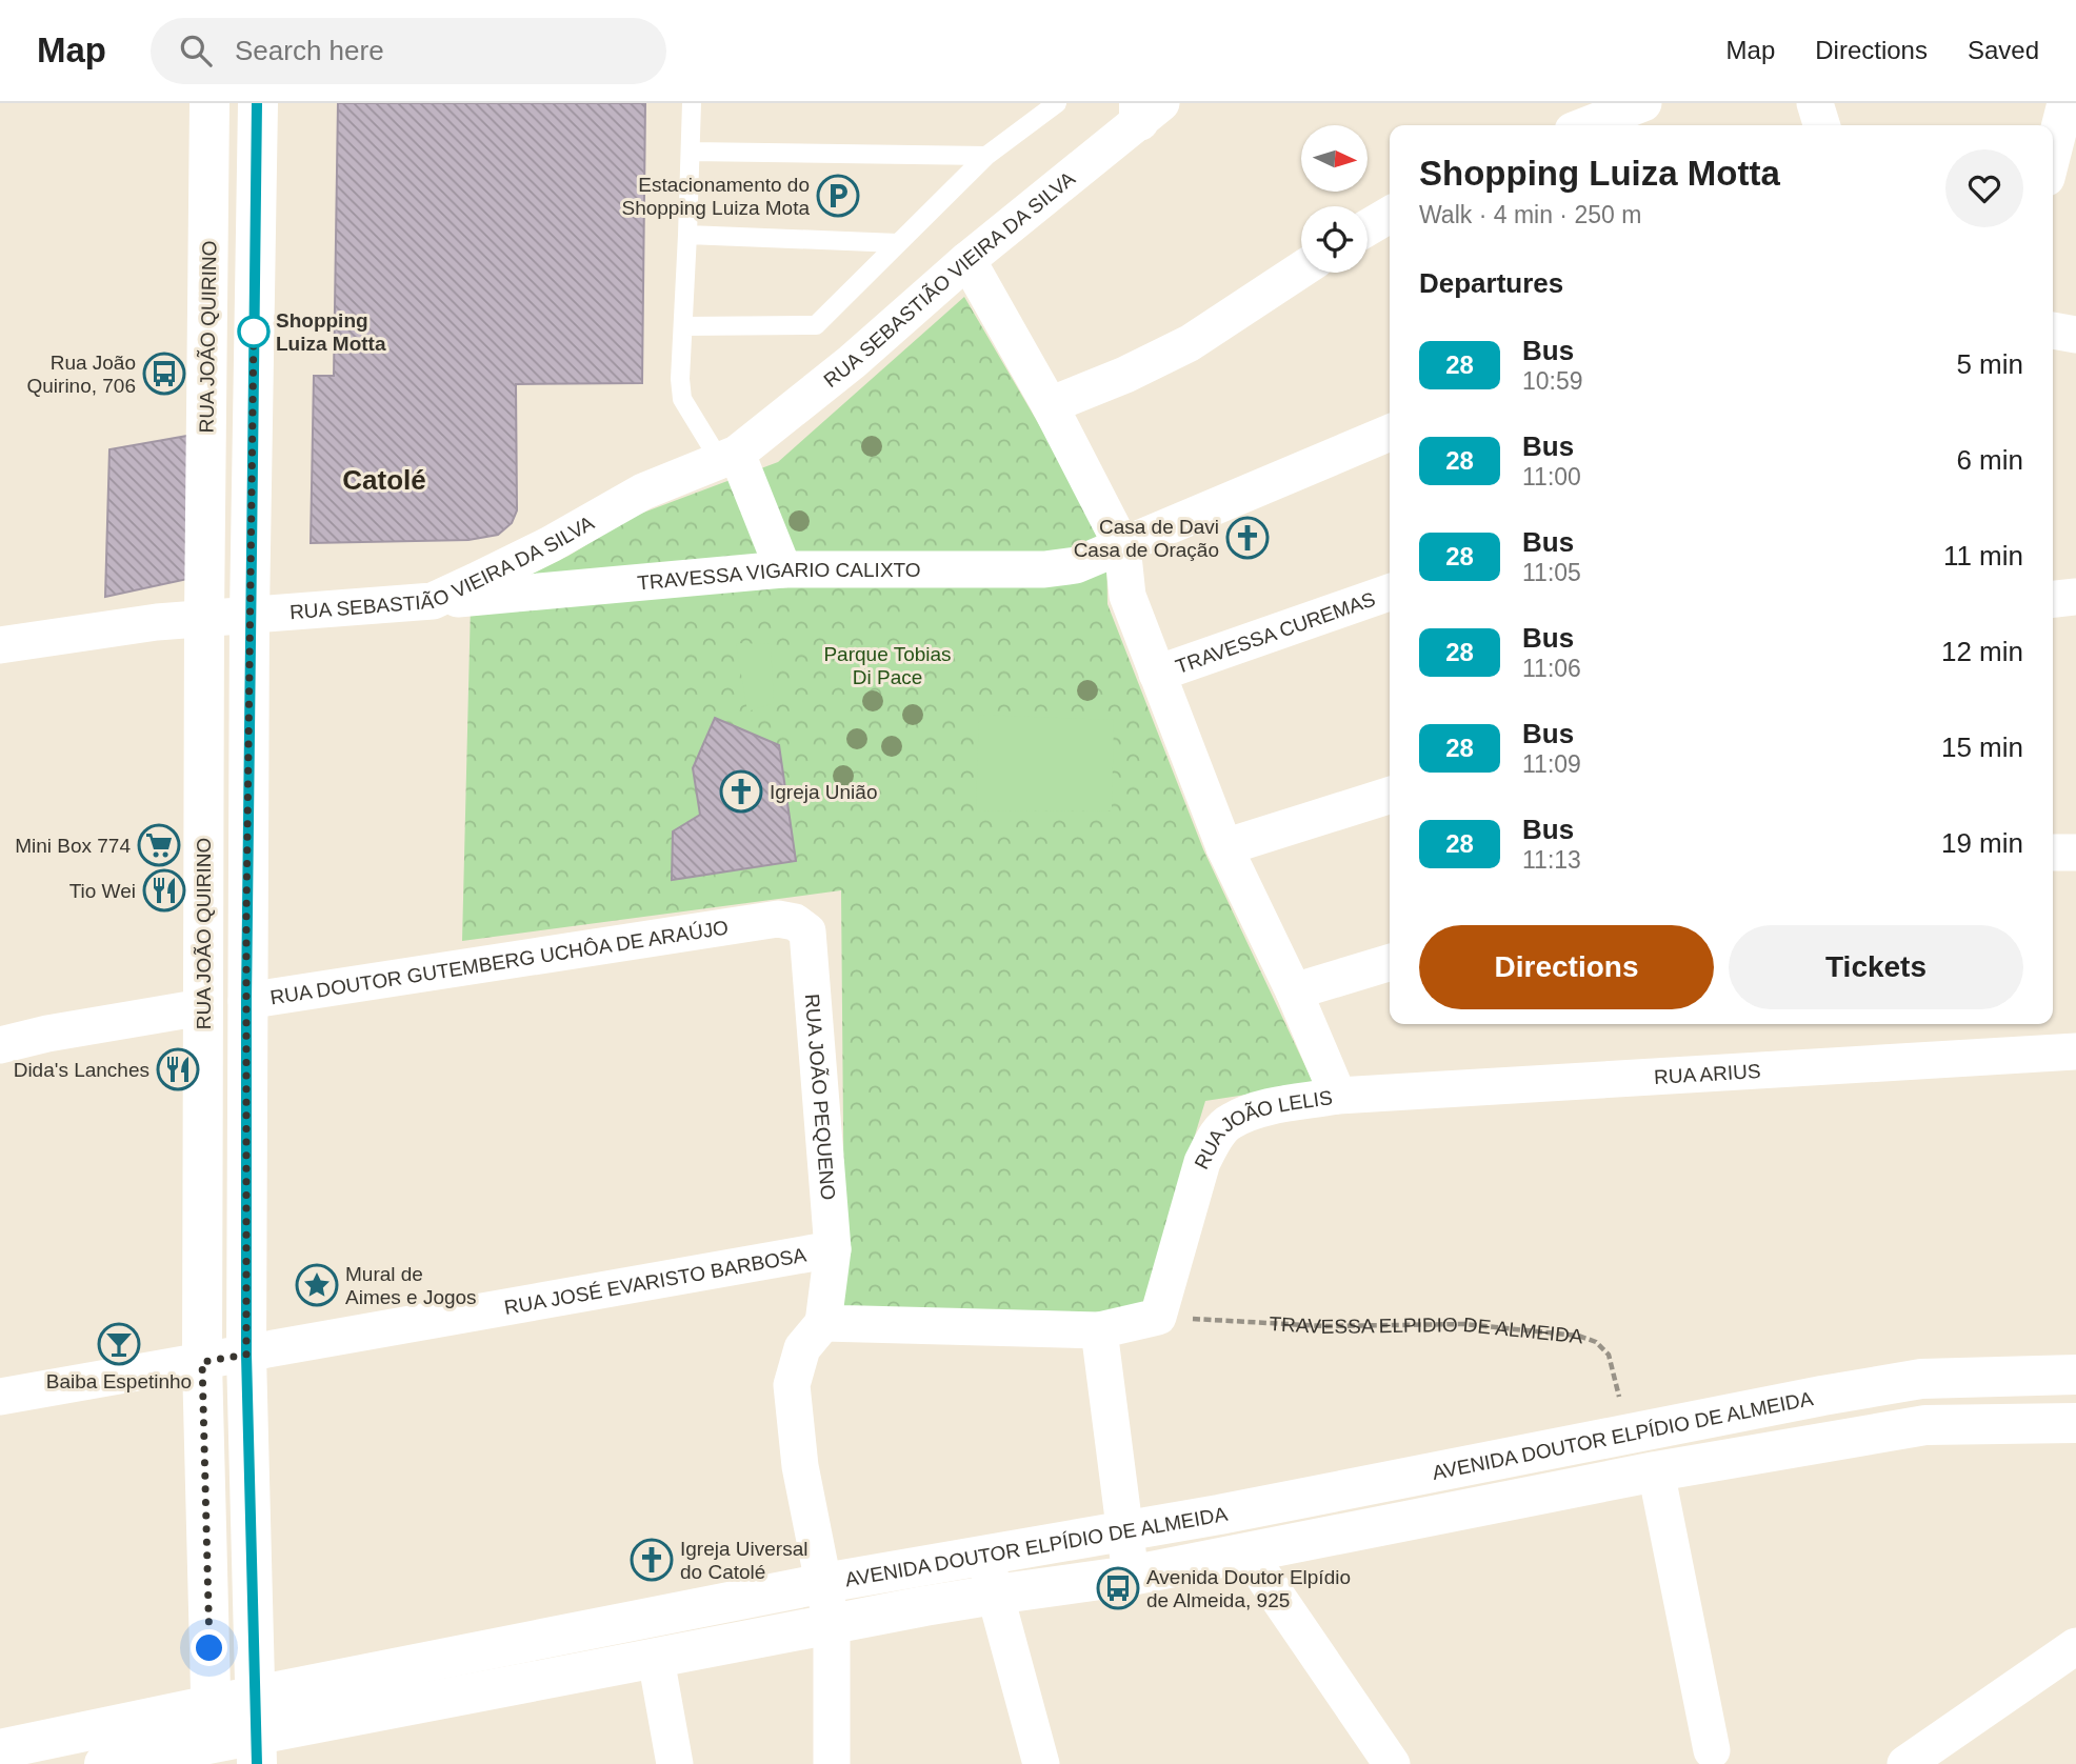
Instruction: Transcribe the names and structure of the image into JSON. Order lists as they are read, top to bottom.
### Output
{
  "streets": {
    "main road": ["RUA JOÃO QUIRINO", "AVENIDA DOUTOR ELPÍDIO DE ALMEIDA"],
    "street": [
      "RUA SEBASTIÃO VIEIRA DA SILVA",
      "TRAVESSA VIGARIO CALIXTO",
      "TRAVESSA CUREMAS",
      "RUA DOUTOR GUTEMBERG UCHÔA DE ARAÚJO",
      "RUA ARIUS",
      "RUA JOÃO PEQUENO",
      "RUA JOÃO LELIS",
      "RUA JOSÉ EVARISTO BARBOSA"
    ],
    "path": ["TRAVESSA ELPIDIO DE ALMEIDA"]
  },
  "crossings": [
    ["RUA SEBASTIÃO VIEIRA DA SILVA", "RUA JOÃO QUIRINO"],
    ["RUA SEBASTIÃO VIEIRA DA SILVA", "TRAVESSA VIGARIO CALIXTO"],
    ["RUA JOÃO QUIRINO", "RUA JOSÉ EVARISTO BARBOSA"],
    ["RUA JOÃO QUIRINO", "AVENIDA DOUTOR ELPÍDIO DE ALMEIDA"],
    ["TRAVESSA VIGARIO CALIXTO", "RUA JOÃO LELIS"],
    ["TRAVESSA CUREMAS", "RUA JOÃO LELIS"],
    ["RUA DOUTOR GUTEMBERG UCHÔA DE ARAÚJO", "RUA JOÃO PEQUENO"],
    ["RUA ARIUS", "RUA JOÃO LELIS"],
    ["RUA JOÃO PEQUENO", "RUA JOSÉ EVARISTO BARBOSA"],
    ["RUA JOÃO PEQUENO", "AVENIDA DOUTOR ELPÍDIO DE ALMEIDA"],
    ["RUA JOÃO LELIS", "TRAVESSA ELPIDIO DE ALMEIDA"],
    ["TRAVESSA ELPIDIO DE ALMEIDA", "AVENIDA DOUTOR ELPÍDIO DE ALMEIDA"]
  ],
  "districts": ["Catolé"],
  "parks": ["Parque Tobias Di Pace"],
  "places": {
    "parking": ["Estacionamento do Shopping Luiza Mota"],
    "other": ["Shopping Luiza Motta"],
    "bus stop": ["Rua João Quirino, 706", "Avenida Doutor Elpídio de Almeida, 925"],
    "church": ["Casa de Davi Casa de Oração", "Igreja União", "Igreja Uiversal do Catolé"],
    "supermarket": ["Mini Box 774"],
    "restaurant": ["Tio Wei", "Dida's Lanches"],
    "place": ["Mural de Aimes e Jogos"],
    "bar": ["Baiba Espetinho"]
  },
  "lines": ["bus line 28"],
  "north": "right",
  "page": {
    "header": "Map",
    "search": "Search here",
    "nav": ["Map", "Directions", "Saved"],
    "heading": [
      ["Shopping Luiza Motta", "Walk · 4 min · 250 m"],
      "Departures"
    ],
    "list": [
      {
        "mark": "28",
        "name": "Bus",
        "note": "10:59",
        "value": "5 min"
      },
      {
        "mark": "28",
        "name": "Bus",
        "note": "11:00",
        "value": "6 min"
      },
      {
        "mark": "28",
        "name": "Bus",
        "note": "11:05",
        "value": "11 min"
      },
      {
        "mark": "28",
        "name": "Bus",
        "note": "11:06",
        "value": "12 min"
      },
      {
        "mark": "28",
        "name": "Bus",
        "note": "11:09",
        "value": "15 min"
      },
      {
        "mark": "28",
        "name": "Bus",
        "note": "11:13",
        "value": "19 min"
      }
    ],
    "buttons": ["Directions", "Tickets"]
  }
}
